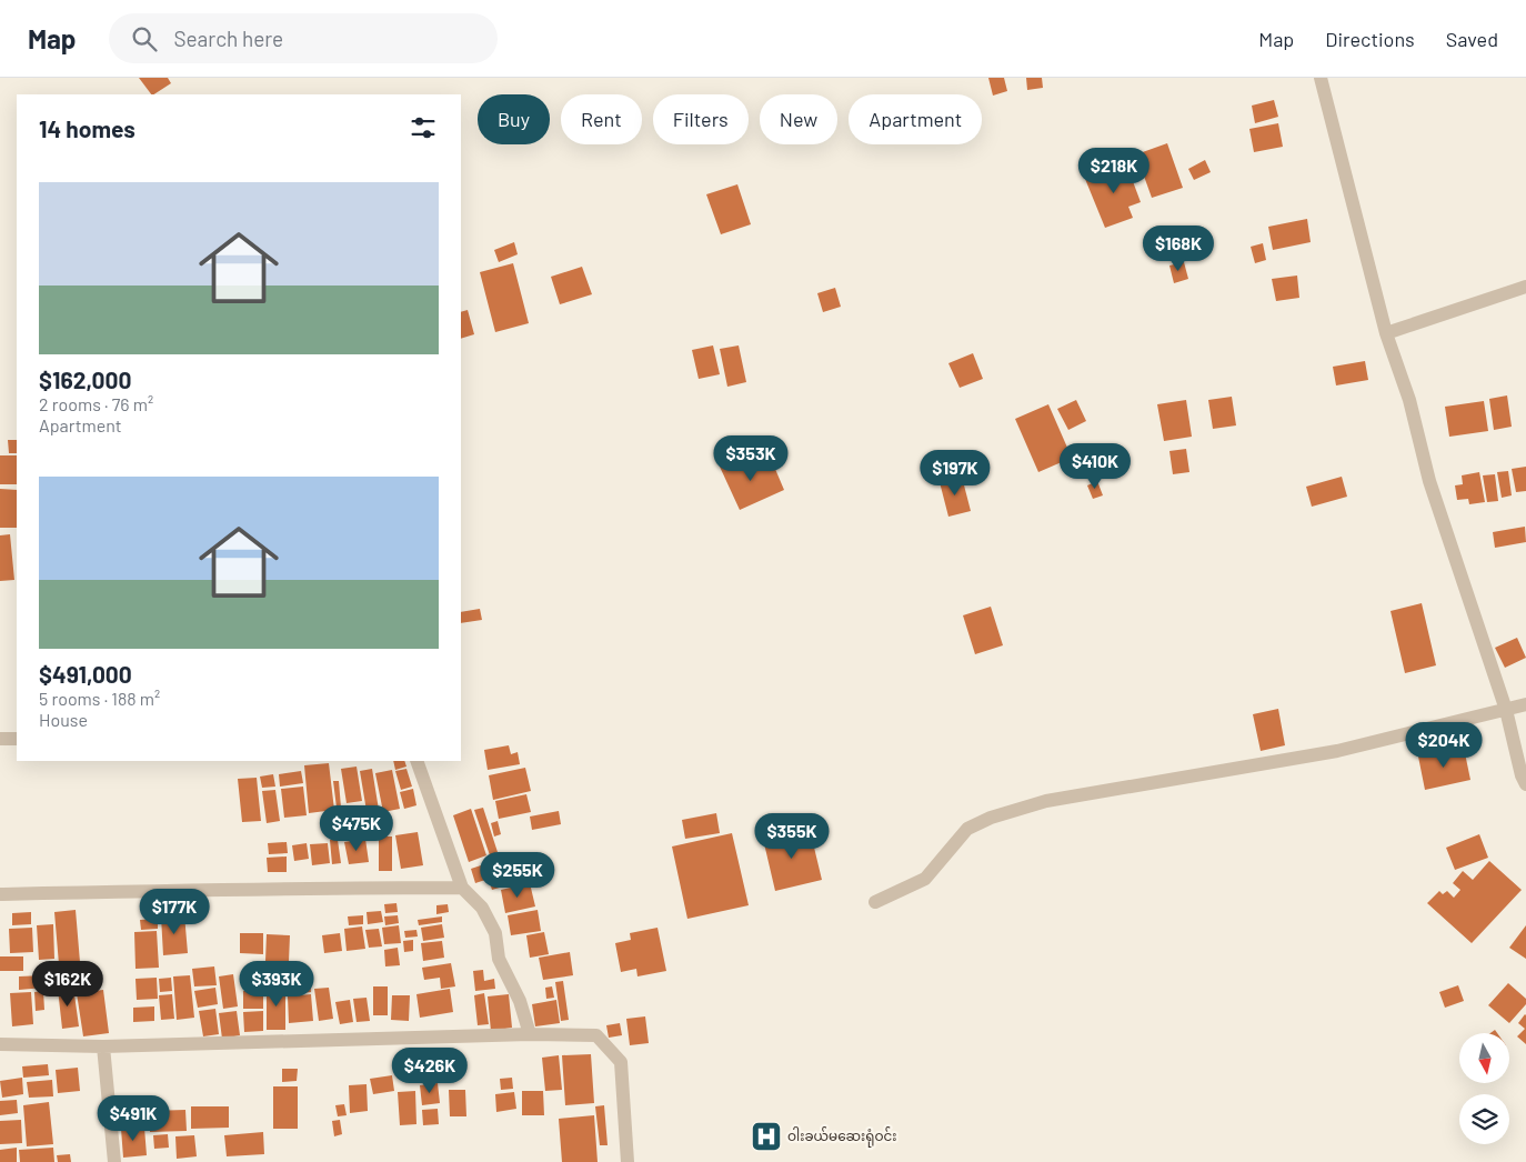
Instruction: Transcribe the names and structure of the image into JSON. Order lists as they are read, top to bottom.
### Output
{
  "places": {
    "hospital": ["ဝါးခယ်မဆေးရုံဝင်း"]
  },
  "north": "bottom",
  "page": {
    "header": "Map",
    "search": "Search here",
    "nav": ["Map", "Directions", "Saved"],
    "chip": [
      "Buy",
      "Rent",
      "Filters",
      "New",
      "Apartment"
    ],
    "heading": "14 homes",
    "price": [
      "$218K",
      "$168K",
      "$353K",
      "$410K",
      "$197K",
      "$204K",
      "$475K",
      "$355K",
      "$255K",
      "$177K",
      "$162K",
      "$393K",
      "$426K",
      "$491K"
    ],
    "list": [
      {
        "name": "$162,000",
        "note": "2 rooms · 76 m² · Apartment"
      },
      {
        "name": "$491,000",
        "note": "5 rooms · 188 m² · House"
      }
    ]
  }
}
